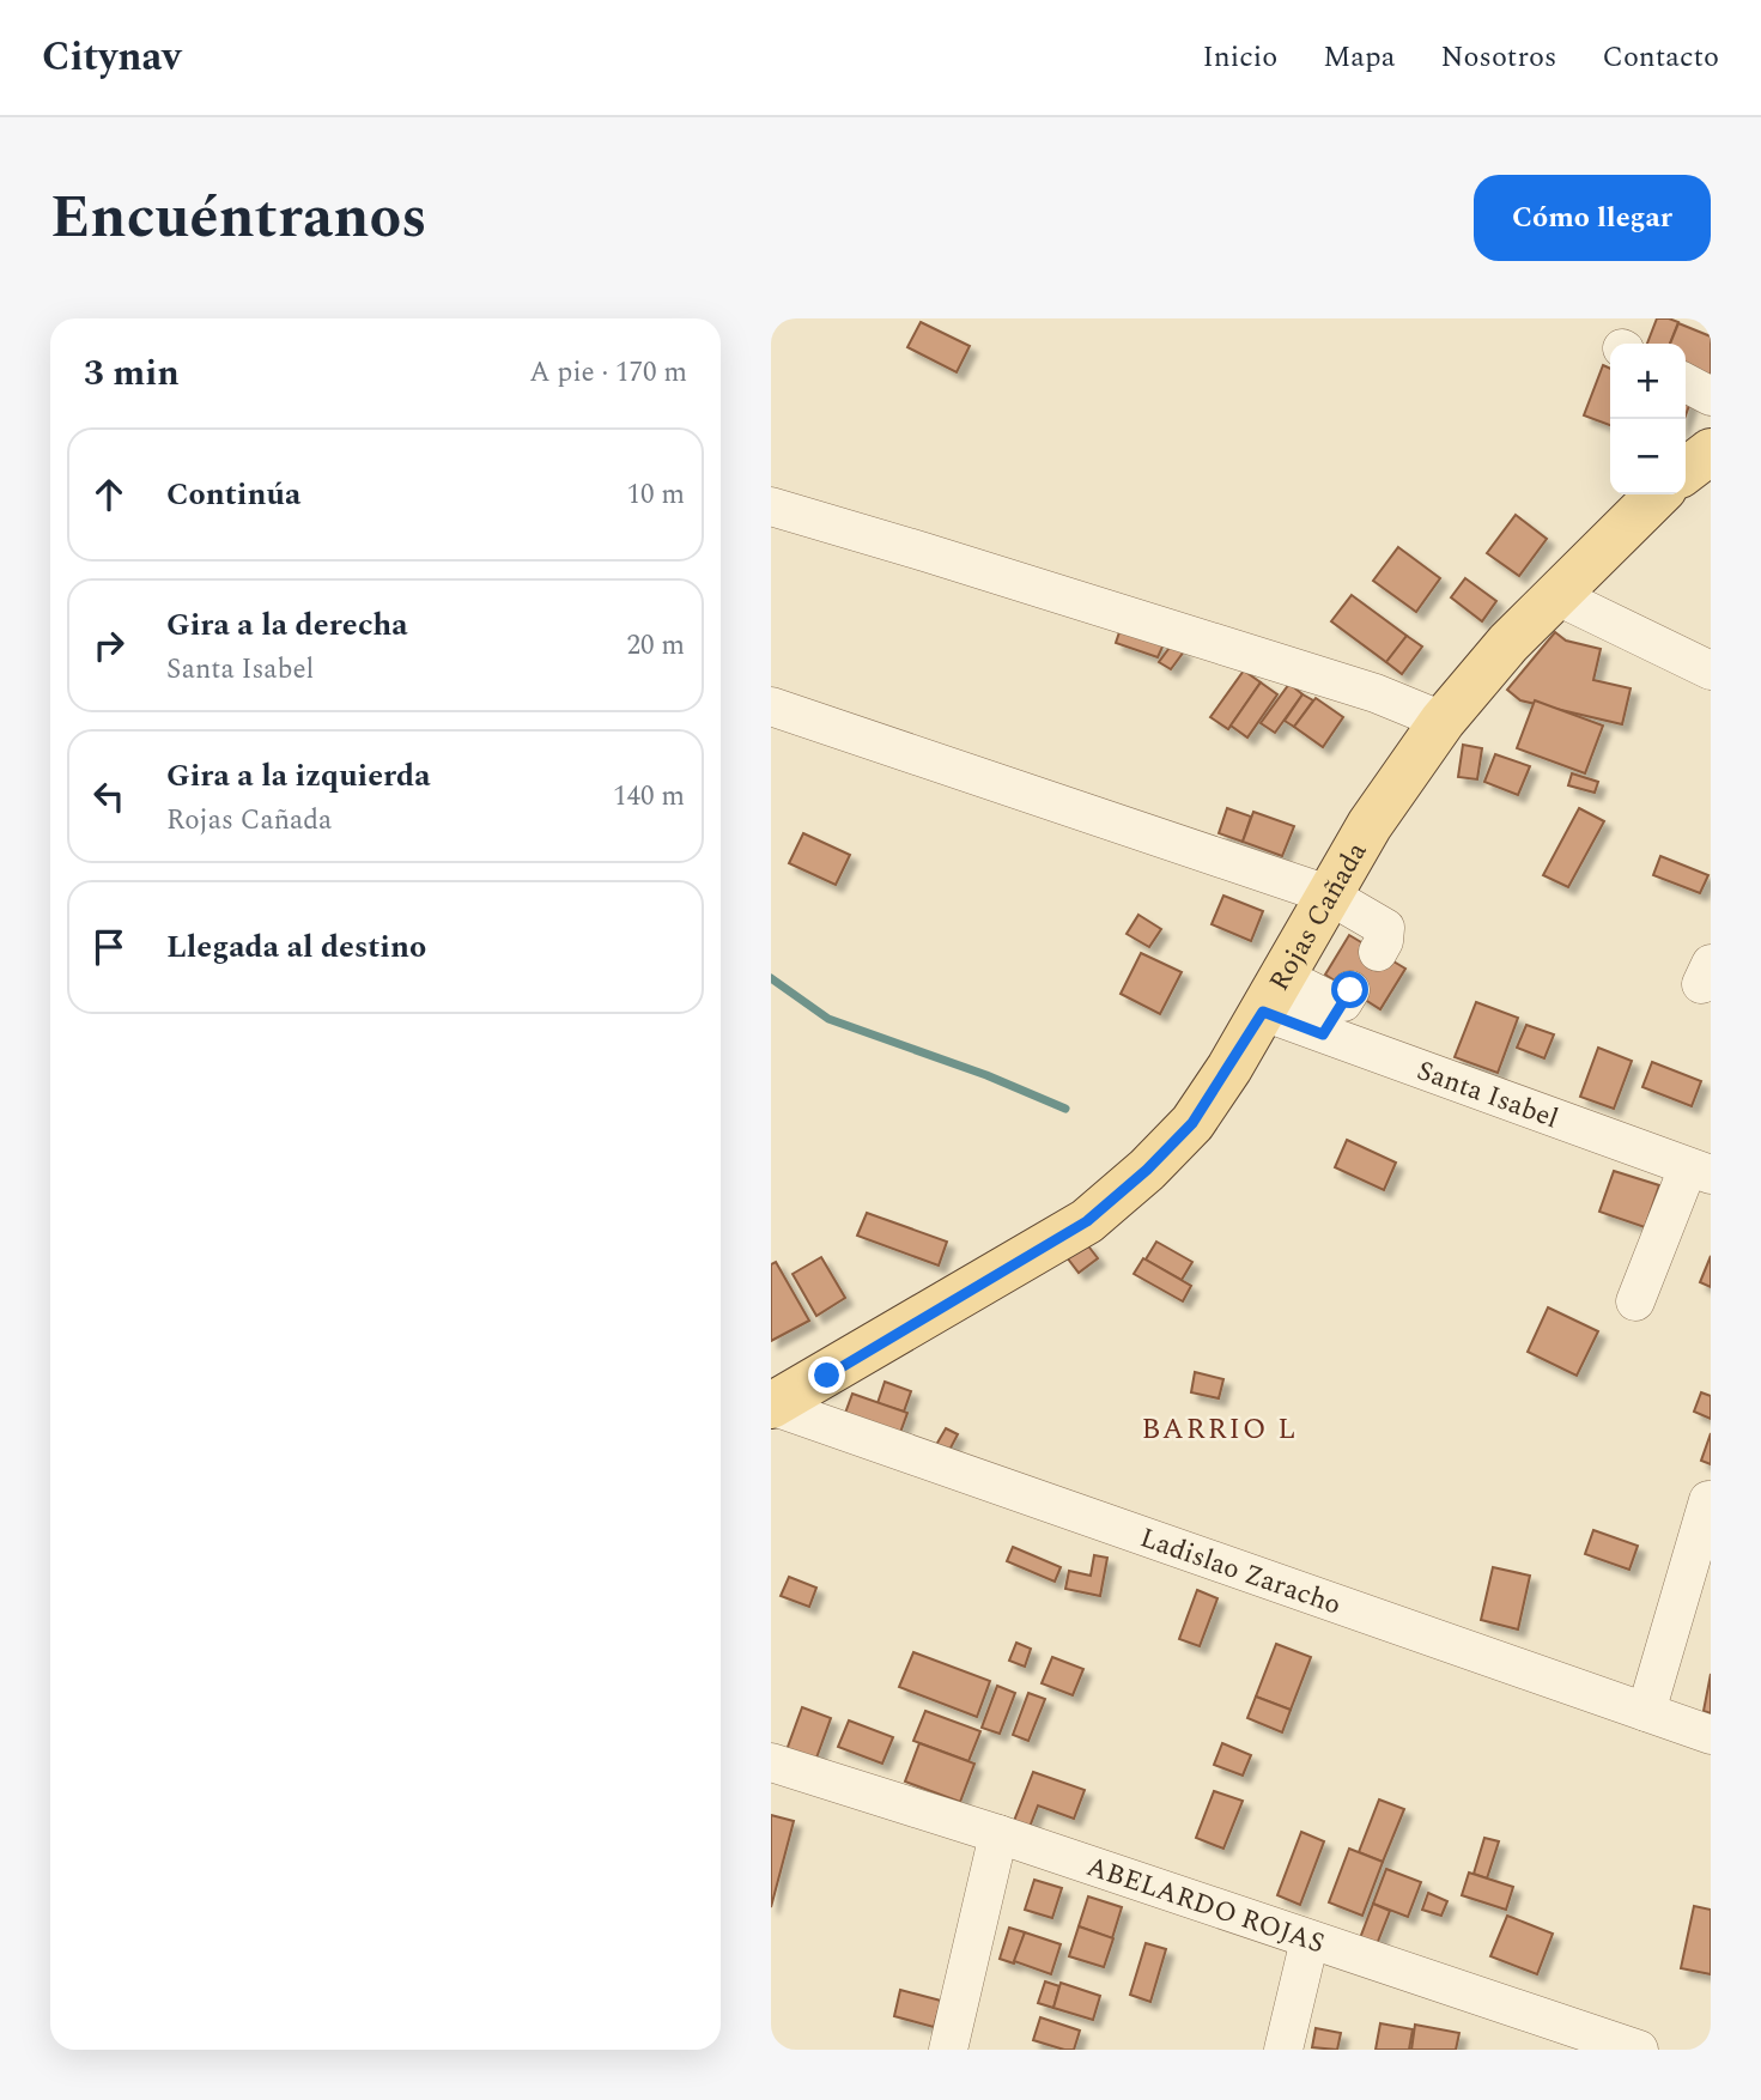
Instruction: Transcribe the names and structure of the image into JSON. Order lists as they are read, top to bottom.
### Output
{
  "streets": {
    "main road": ["Rojas Cañada"],
    "street": ["Santa Isabel", "Ladislao Zaracho", "ABELARDO ROJAS"]
  },
  "crossings": [
    ["Rojas Cañada", "Santa Isabel"],
    ["Rojas Cañada", "Ladislao Zaracho"]
  ],
  "districts": ["BARRIO L"],
  "page": {
    "header": "Citynav",
    "nav": [
      "Inicio",
      "Mapa",
      "Nosotros",
      "Contacto"
    ],
    "title": "Encuéntranos",
    "buttons": "Cómo llegar",
    "heading": ["3 min", "A pie · 170 m"],
    "map_buttons": ["+", "−"],
    "list": [
      ["Continúa", "10 m"],
      ["Gira a la derecha", "Santa Isabel", "20 m"],
      ["Gira a la izquierda", "Rojas Cañada", "140 m"],
      "Llegada al destino"
    ]
  }
}
